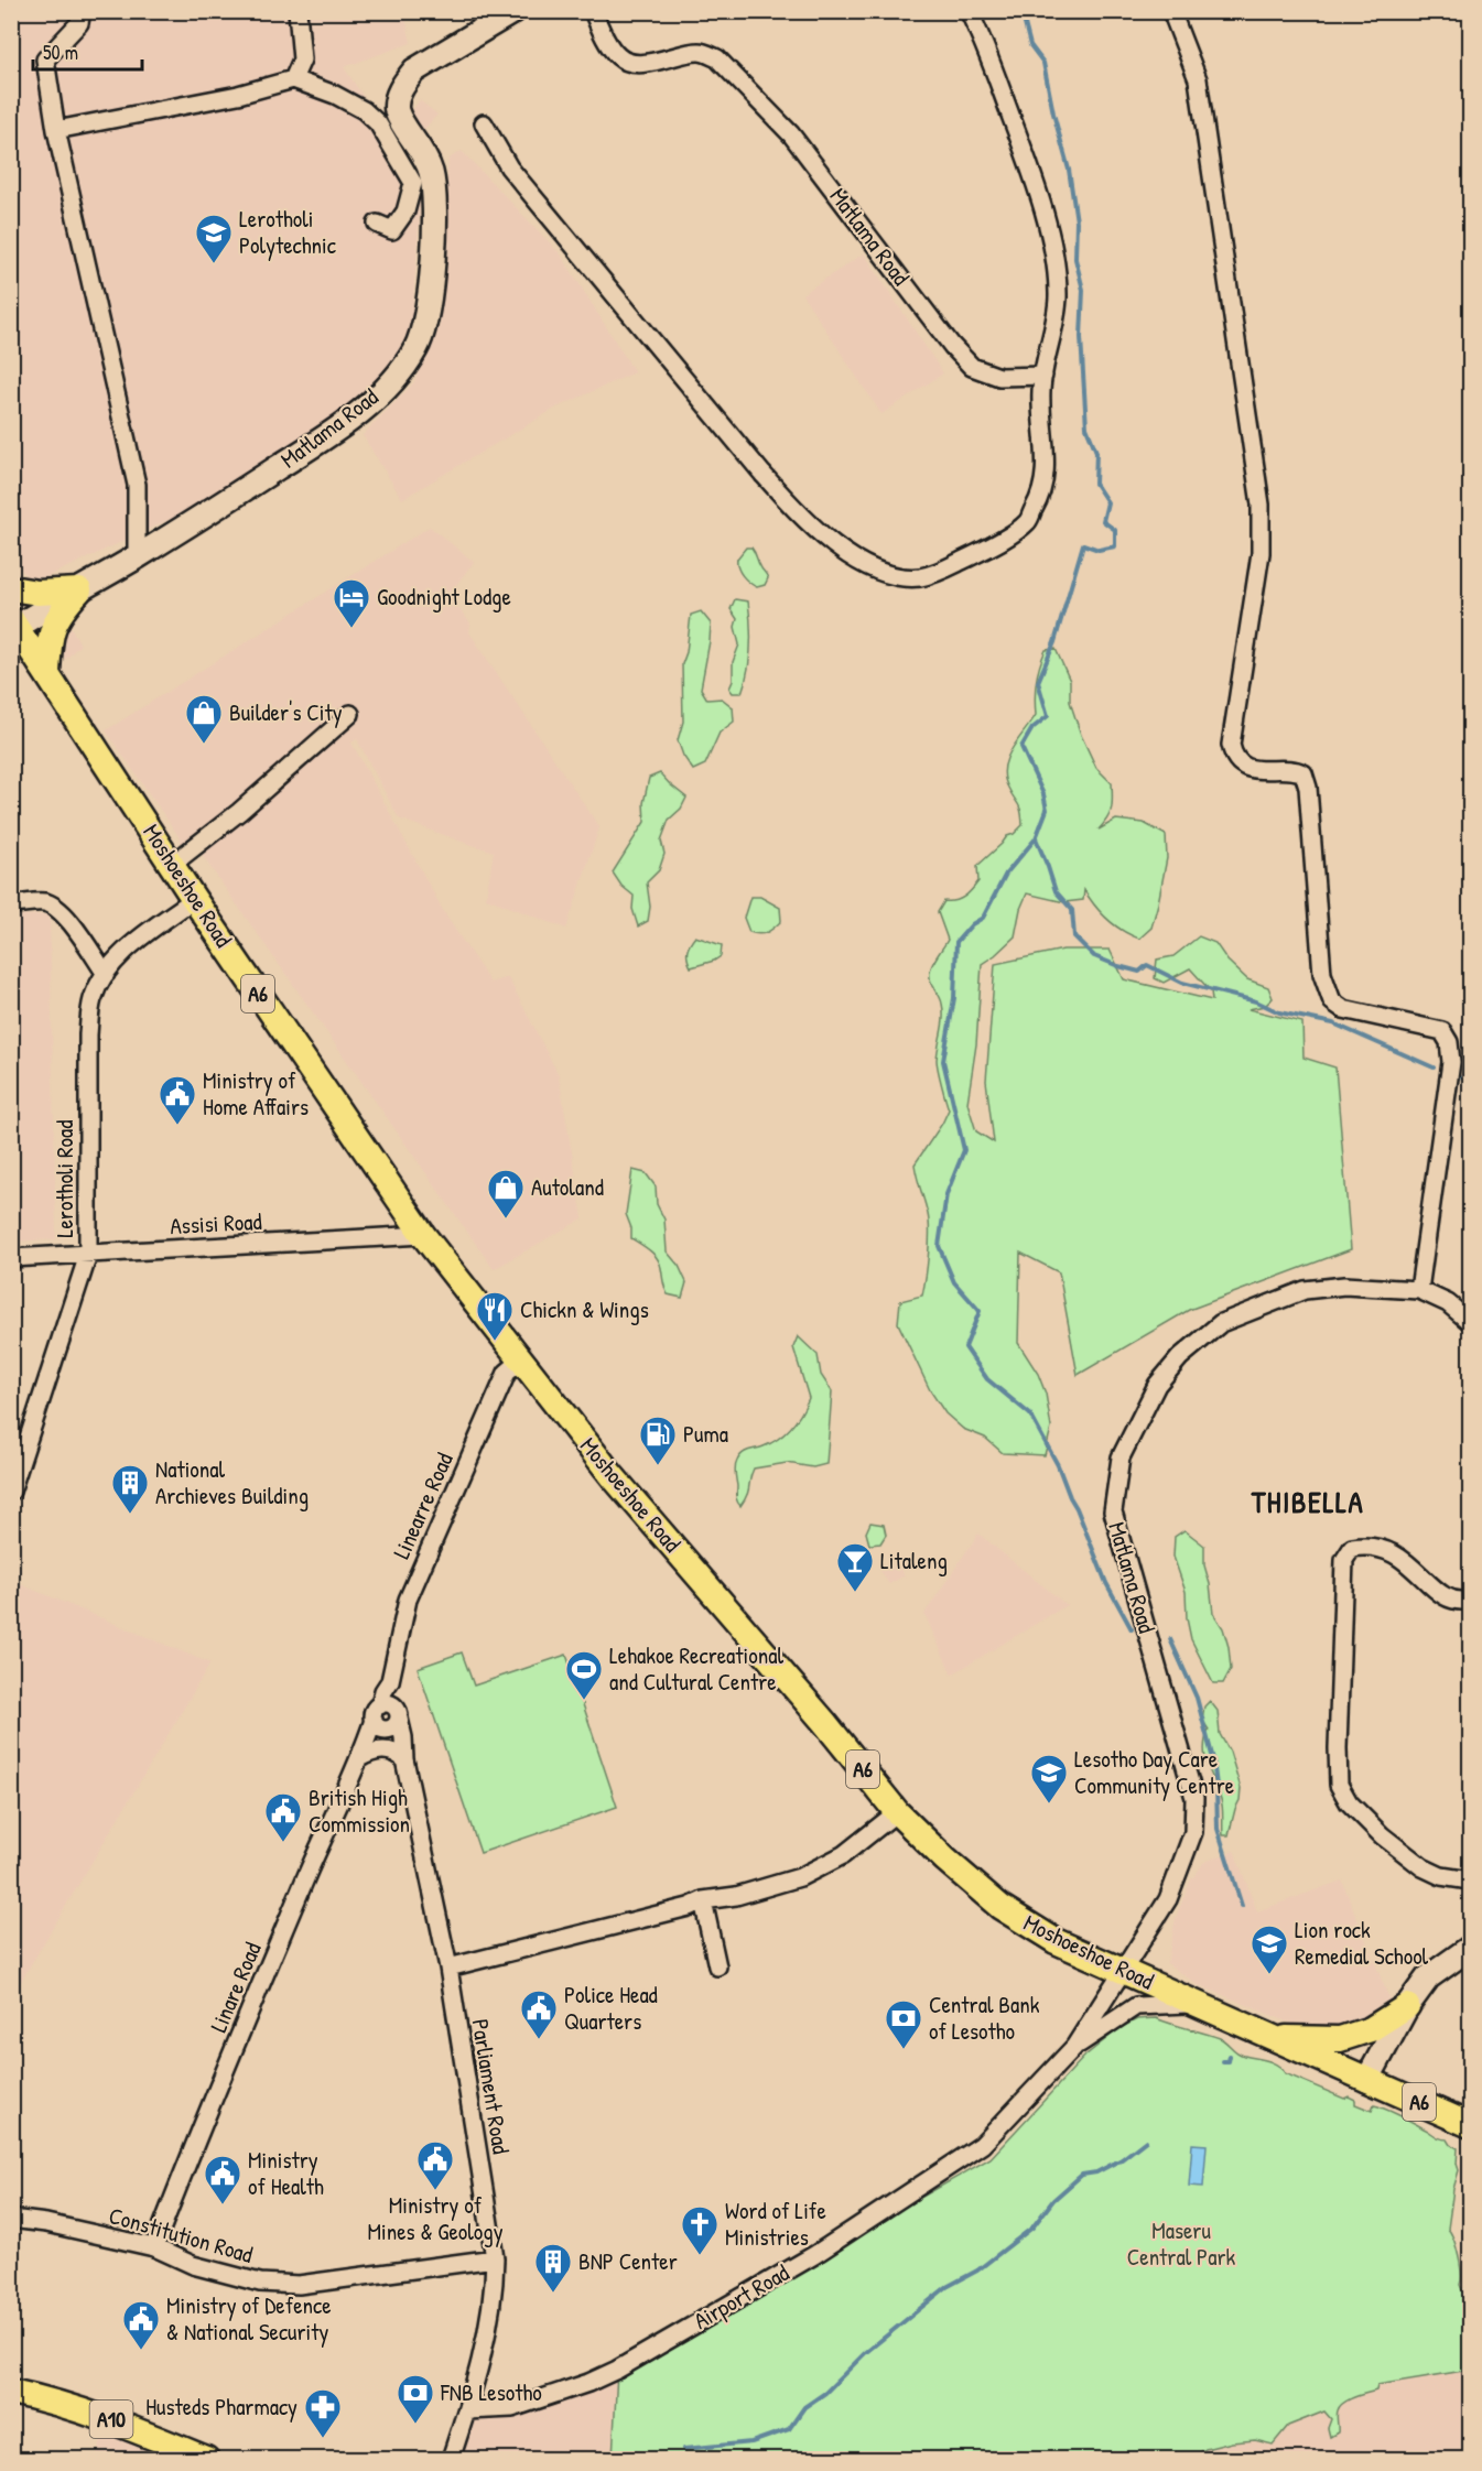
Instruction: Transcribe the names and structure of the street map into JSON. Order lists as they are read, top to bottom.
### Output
{
  "streets": {
    "main road": ["Moshoeshoe Road", "A6", "A10"],
    "street": [
      "Matlama Road",
      "Lerotholi Road",
      "Assisi Road",
      "Linearre Road",
      "Linare Road",
      "Parliament Road",
      "Constitution Road",
      "Airport Road"
    ]
  },
  "crossings": [
    ["Matlama Road", "Moshoeshoe Road"],
    ["Matlama Road", "Airport Road"],
    ["Moshoeshoe Road", "Lerotholi Road"],
    ["Moshoeshoe Road", "Assisi Road"],
    ["Moshoeshoe Road", "Linearre Road"],
    ["Lerotholi Road", "Assisi Road"],
    ["Linearre Road", "Linare Road"],
    ["Linearre Road", "Parliament Road"],
    ["Linare Road", "Parliament Road"],
    ["Linare Road", "Constitution Road"],
    ["Parliament Road", "Constitution Road"],
    ["Parliament Road", "Airport Road"]
  ],
  "districts": ["THIBELLA"],
  "parks": ["Maseru Central Park"],
  "places": {
    "school or university": ["Lerotholi Polytechnic", "Lesotho Day Care Community Centre", "Lion rock Remedial School"],
    "hotel": ["Goodnight Lodge"],
    "shop": ["Builder's City", "Autoland"],
    "public building": [
      "Ministry of Home Affairs",
      "British High Commission",
      "Police Head Quarters",
      "Ministry of Mines & Geology",
      "Ministry of Health",
      "Ministry of Defence & National Security"
    ],
    "restaurant": ["Chickn & Wings"],
    "fuel station": ["Puma"],
    "building": ["National Archieves Building", "BNP Center"],
    "bar": ["Litaleng"],
    "sports": ["Lehakoe Recreational and Cultural Centre"],
    "bank": ["Central Bank of Lesotho", "FNB Lesotho"],
    "church": ["Word of Life Ministries"],
    "pharmacy": ["Husteds Pharmacy"]
  },
  "scale_bar": "50 m"
}
